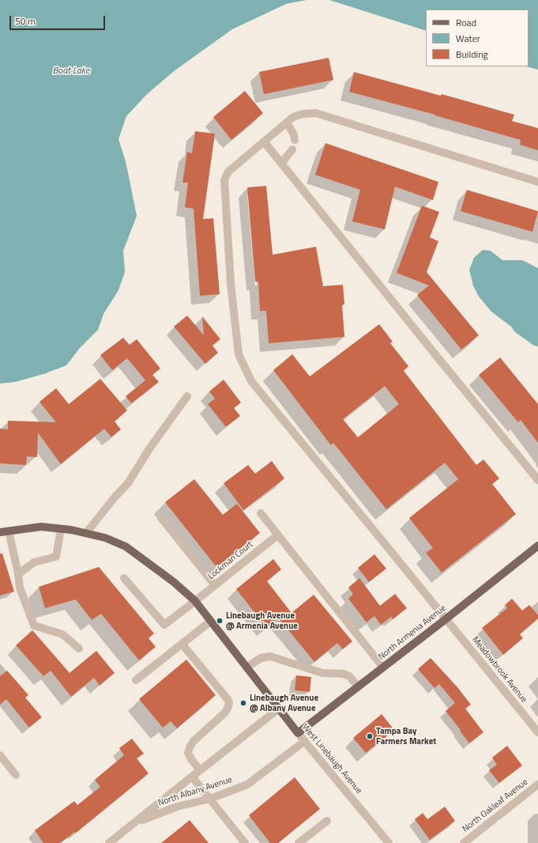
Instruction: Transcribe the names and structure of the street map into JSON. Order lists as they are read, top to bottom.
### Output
{
  "streets": {
    "main road": ["North Armenia Avenue", "West Linebaugh Avenue"],
    "street": [
      "Lockman Court",
      "Meadowbrook Avenue",
      "North Albany Avenue",
      "North Oakleaf Avenue"
    ]
  },
  "crossings": [
    ["Lockman Court", "West Linebaugh Avenue"],
    ["North Armenia Avenue", "Meadowbrook Avenue"],
    ["North Armenia Avenue", "West Linebaugh Avenue"],
    ["West Linebaugh Avenue", "North Albany Avenue"]
  ],
  "water": ["Boat Lake"],
  "places": ["Linebaugh Avenue @ Armenia Avenue", "Linebaugh Avenue @ Albany Avenue", "Tampa Bay Farmers Market"],
  "legend": ["Road", "Water", "Building"],
  "scale_bar": "50 m"
}
